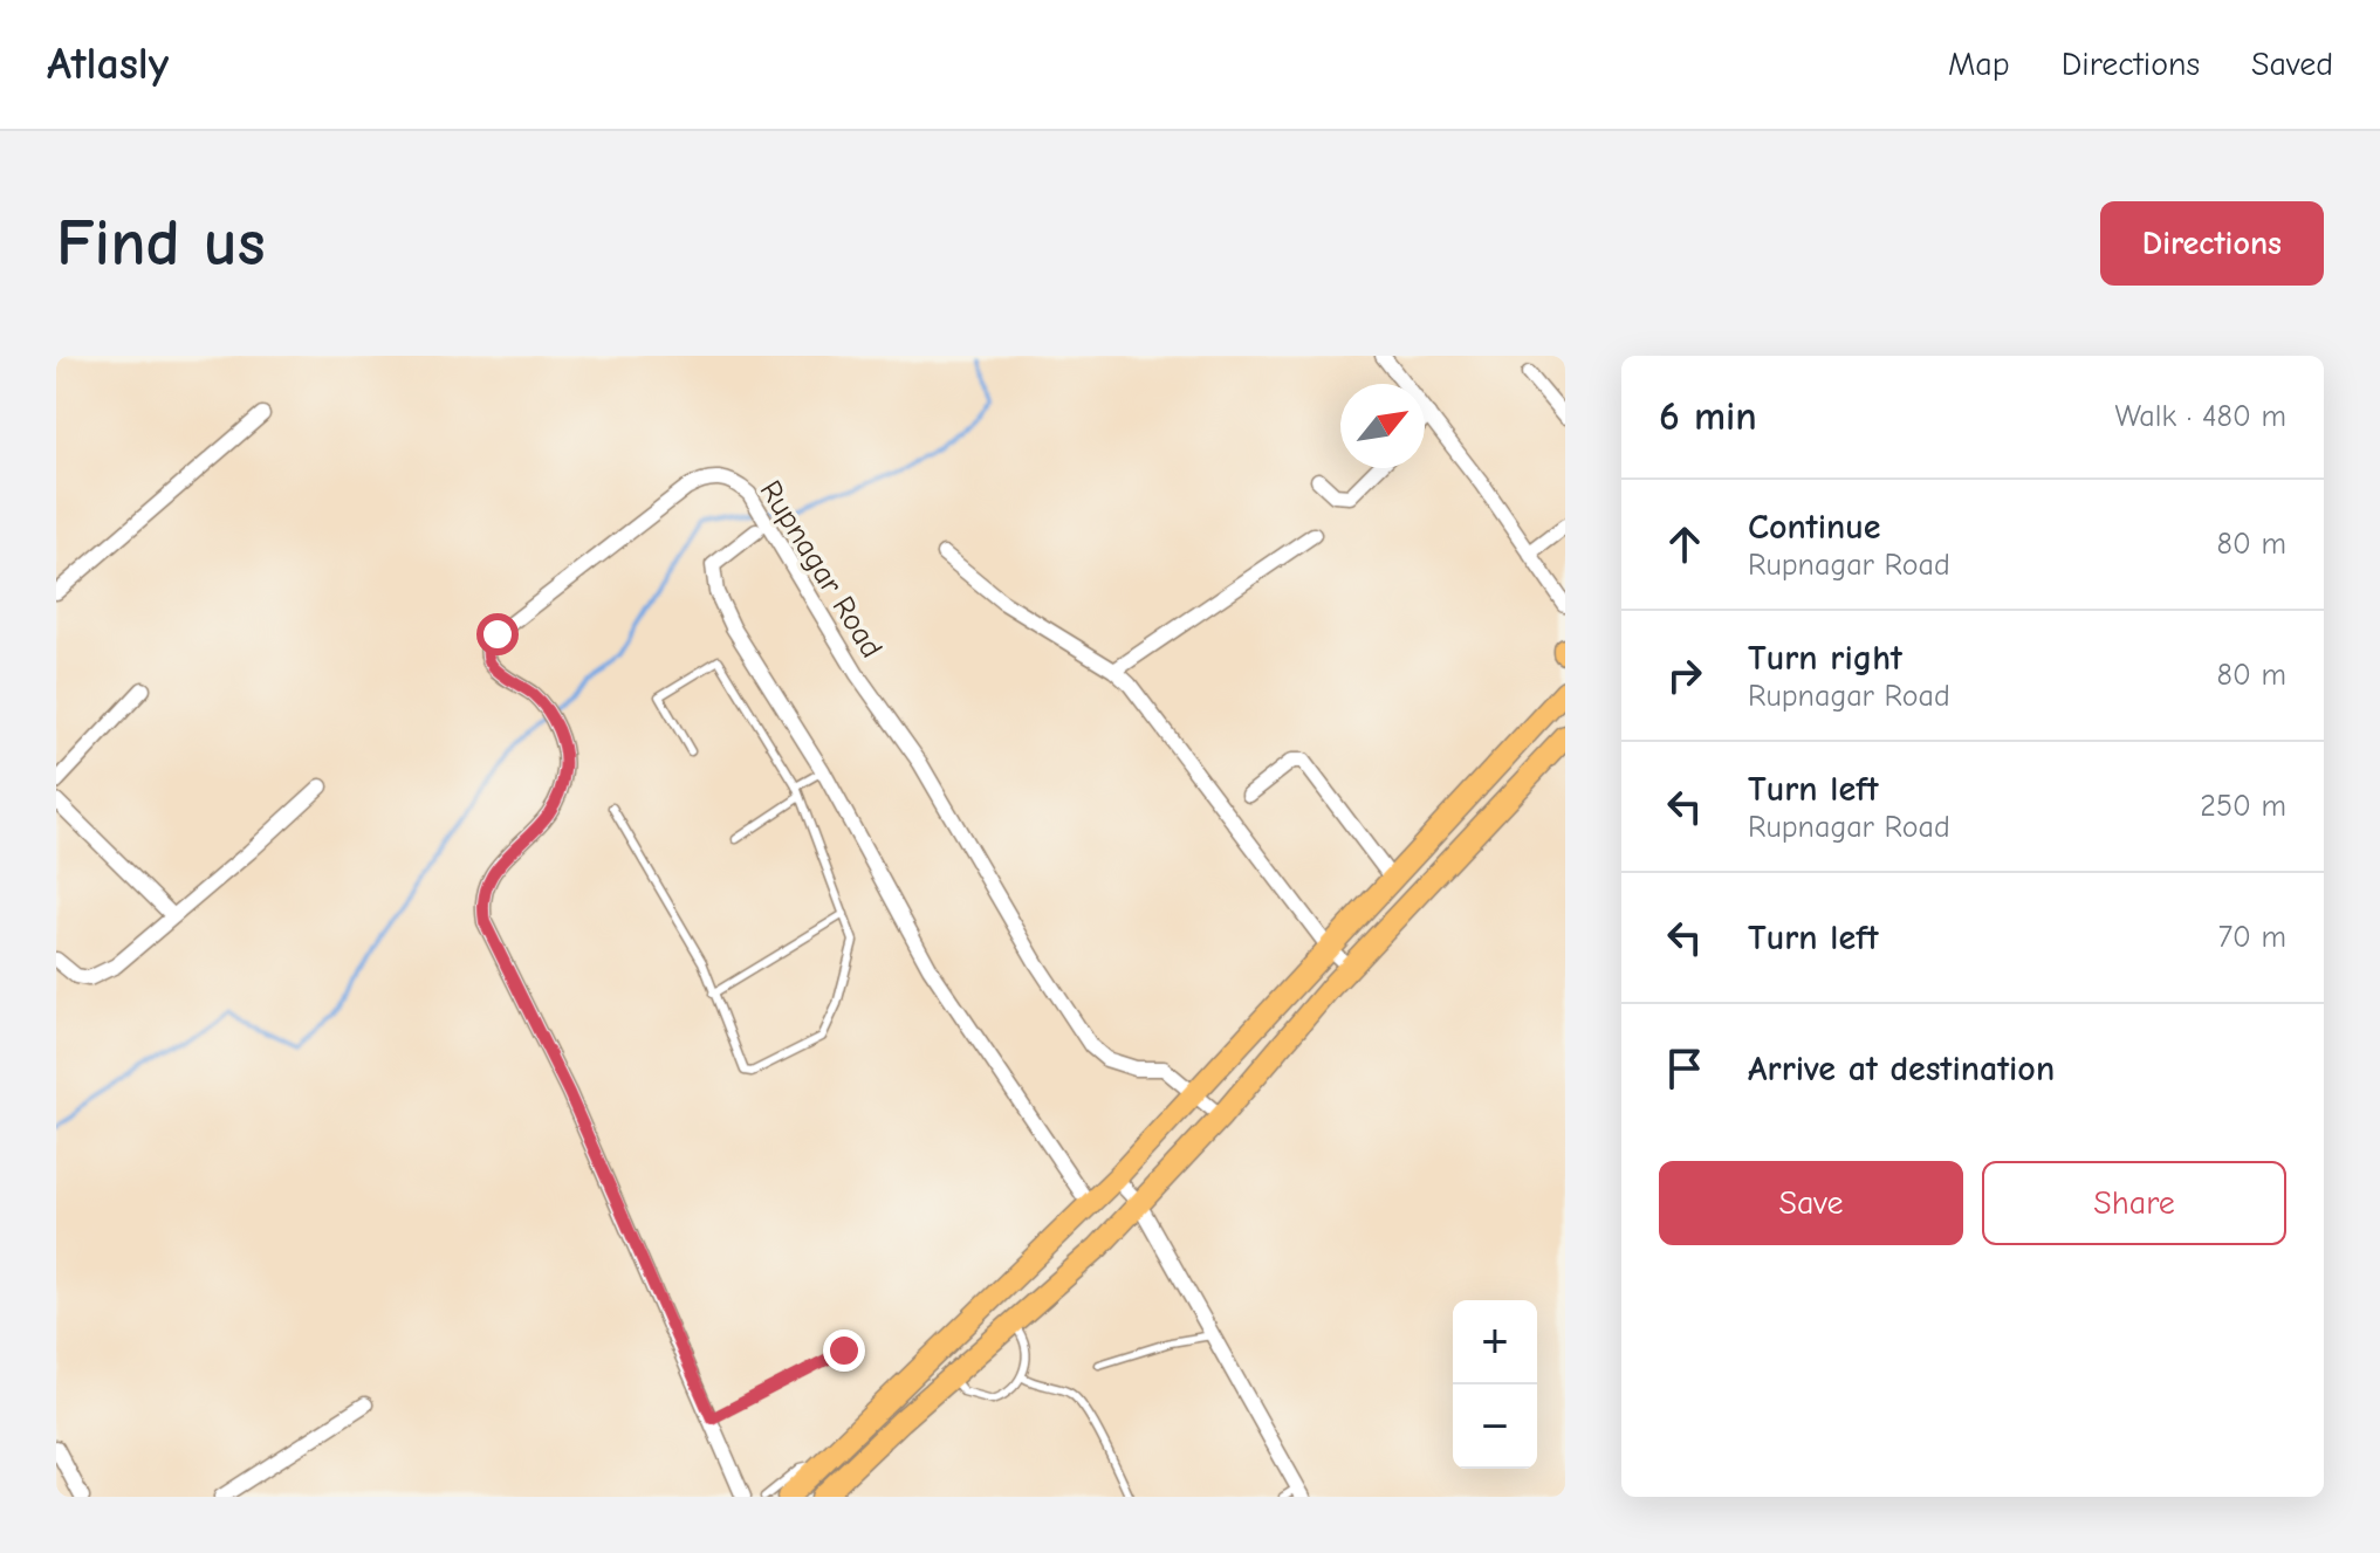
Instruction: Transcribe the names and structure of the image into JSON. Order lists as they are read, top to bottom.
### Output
{
  "streets": {
    "street": ["Rupnagar Road"]
  },
  "north": "top right",
  "page": {
    "header": "Atlasly",
    "nav": ["Map", "Directions", "Saved"],
    "buttons": [
      "Directions",
      ["Save", "Share"]
    ],
    "title": "Find us",
    "heading": ["6 min", "Walk · 480 m"],
    "list": [
      ["Continue", "Rupnagar Road", "80 m"],
      ["Turn right", "Rupnagar Road", "80 m"],
      ["Turn left", "Rupnagar Road", "250 m"],
      ["Turn left", "70 m"],
      "Arrive at destination"
    ],
    "map_buttons": ["+", "−"]
  }
}
